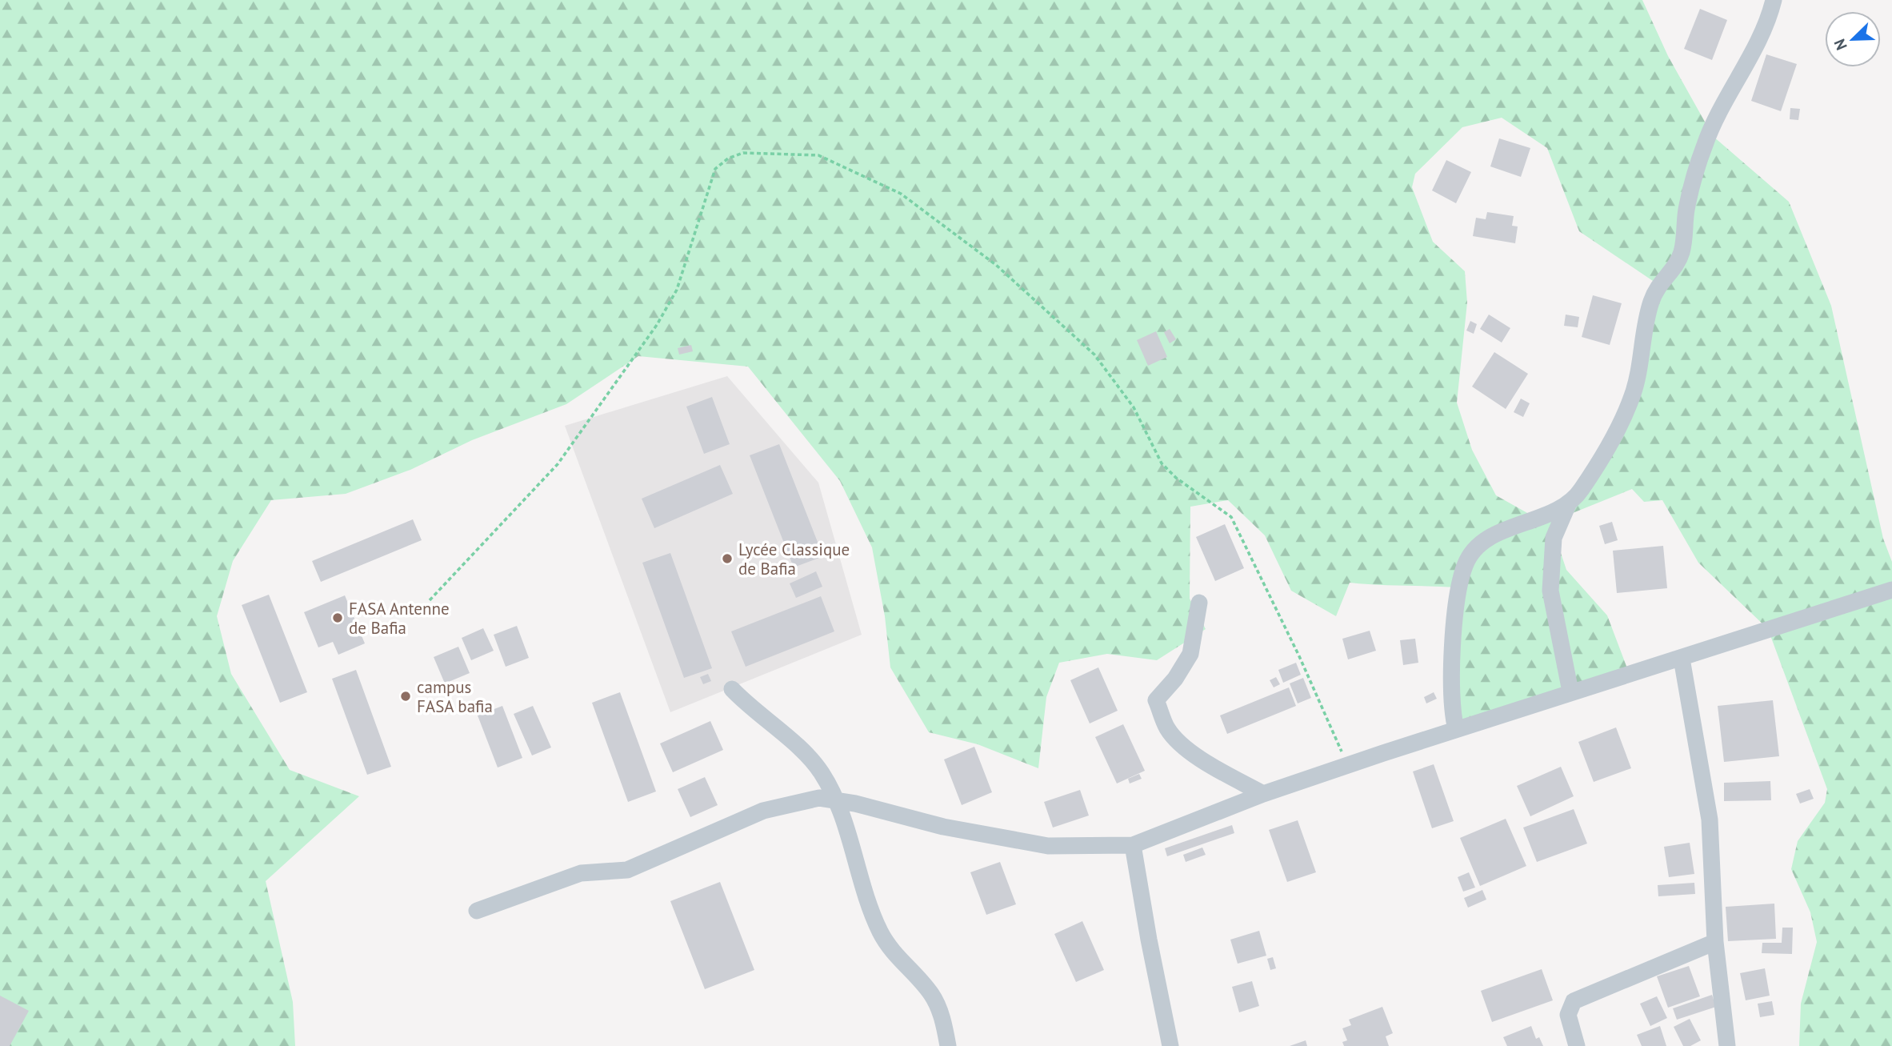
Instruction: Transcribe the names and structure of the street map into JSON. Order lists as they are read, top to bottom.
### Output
{
  "places": ["Lycée Classique de Bafia", "FASA Antenne de Bafia", "campus FASA bafia"],
  "north": "bottom left"
}
